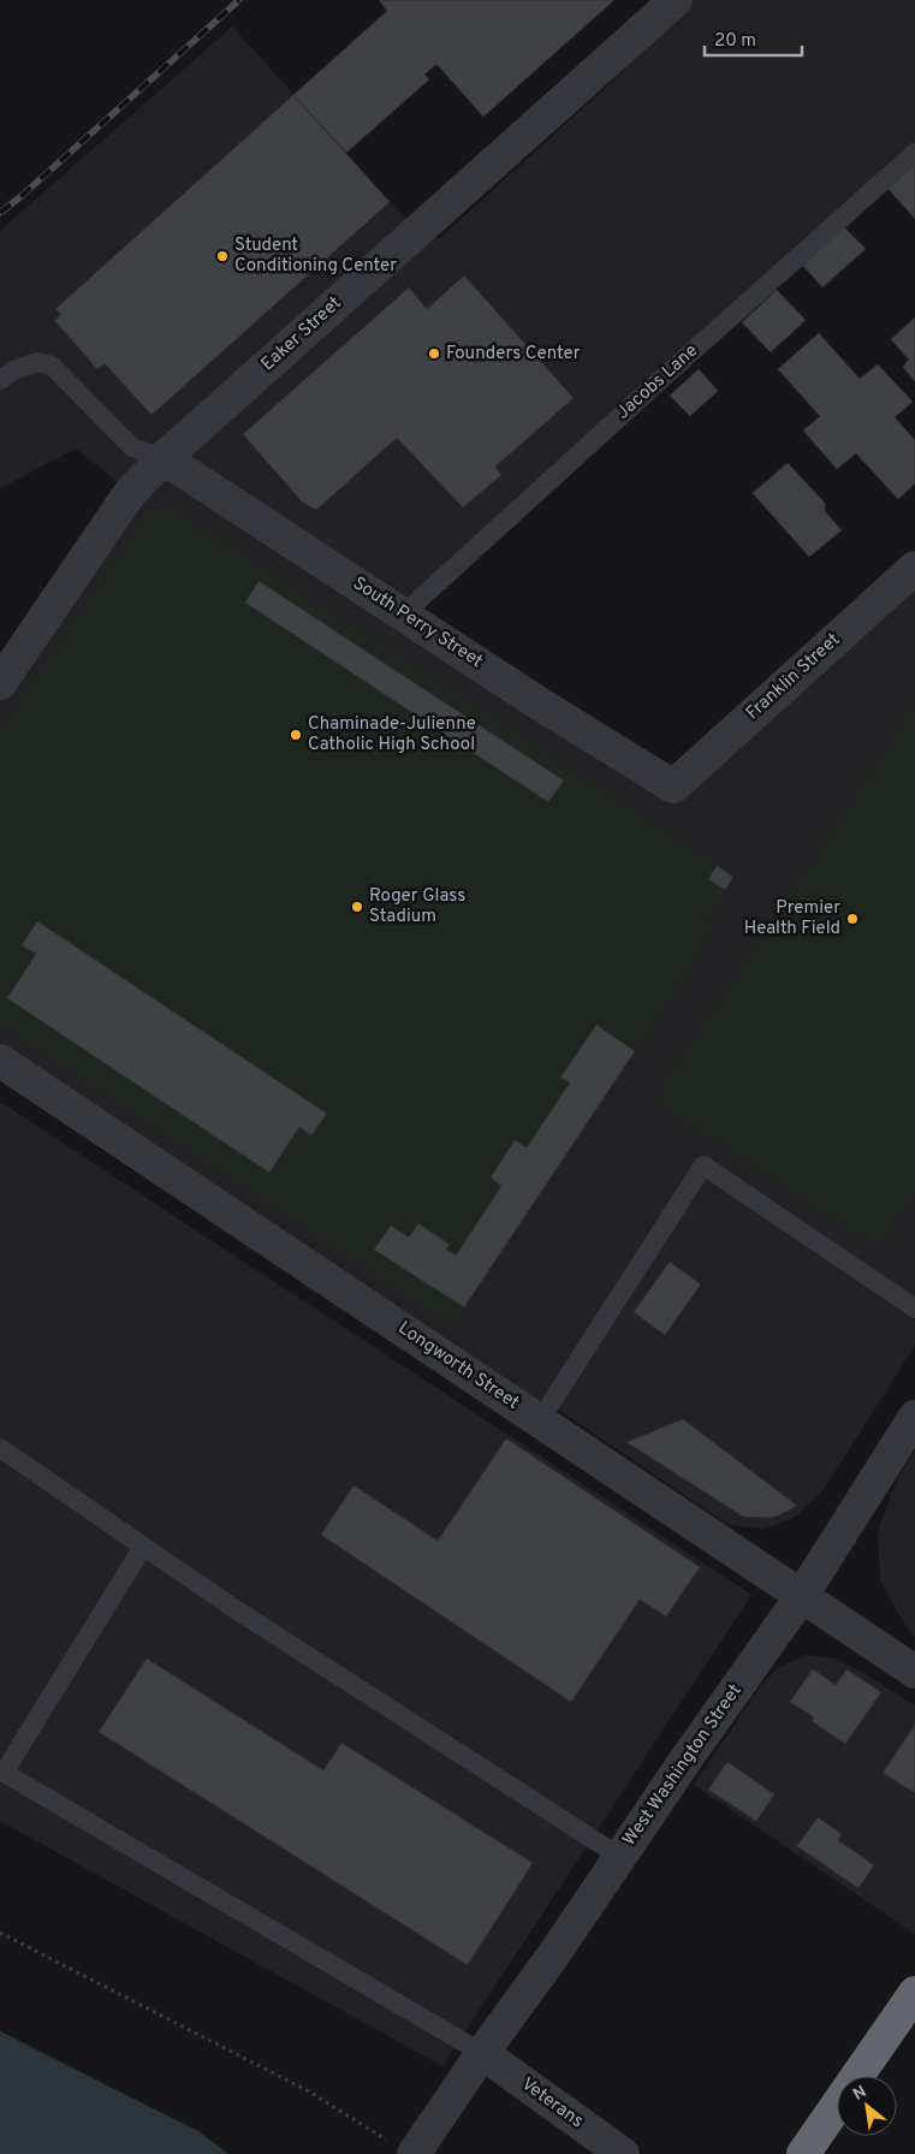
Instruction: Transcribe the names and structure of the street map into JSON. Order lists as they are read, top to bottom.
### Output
{
  "streets": {
    "street": [
      "Eaker Street",
      "South Perry Street",
      "Franklin Street",
      "Longworth Street",
      "West Washington Street",
      "Veterans"
    ],
    "lane": ["Jacobs Lane"]
  },
  "crossings": [
    ["Eaker Street", "South Perry Street"],
    ["Jacobs Lane", "South Perry Street"],
    ["South Perry Street", "Franklin Street"],
    ["Longworth Street", "West Washington Street"],
    ["West Washington Street", "Veterans"]
  ],
  "places": [
    "Student Conditioning Center",
    "Founders Center",
    "Chaminade-Julienne Catholic High School",
    "Roger Glass Stadium",
    "Premier Health Field"
  ],
  "scale_bar": "20 m",
  "north": "top left"
}
